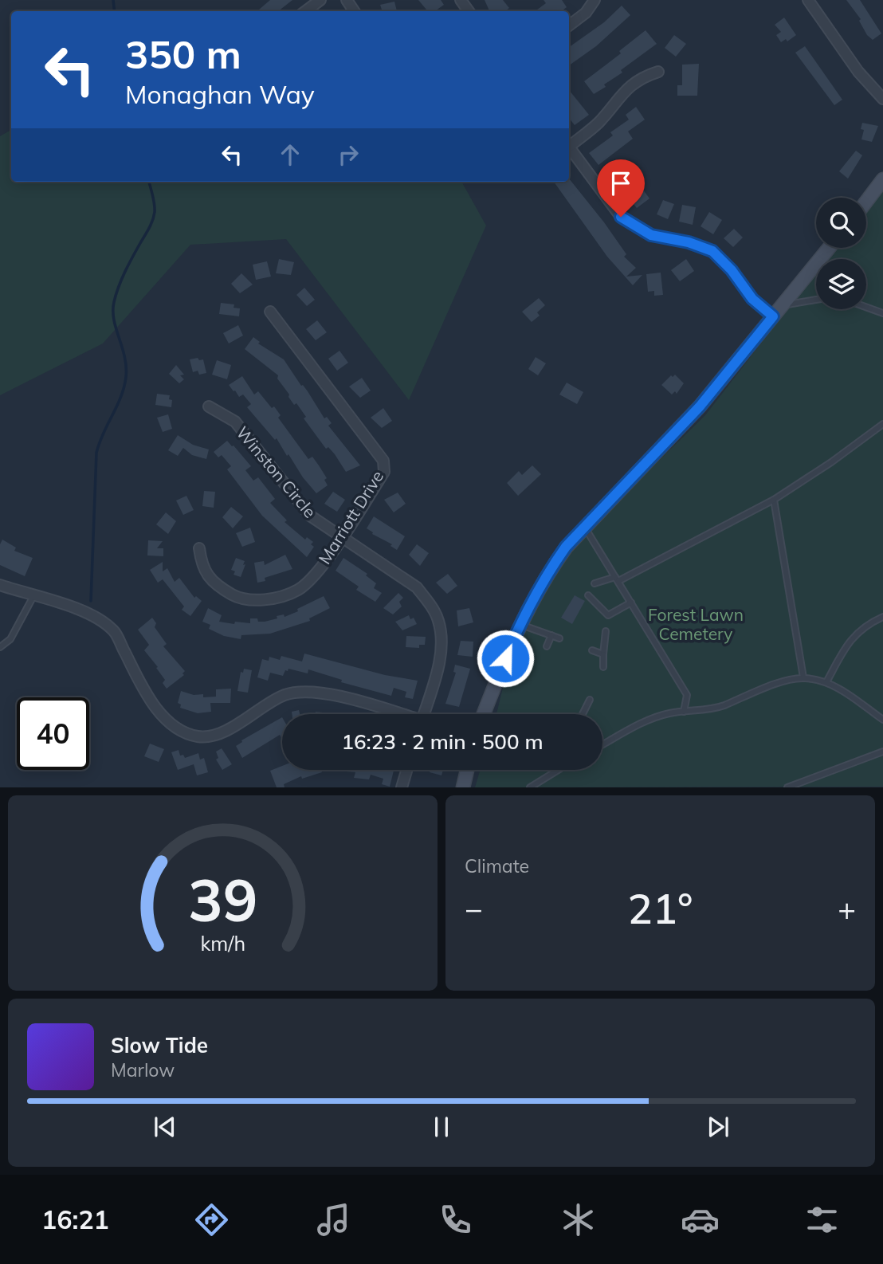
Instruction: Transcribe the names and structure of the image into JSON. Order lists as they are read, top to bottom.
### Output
{
  "streets": {
    "street": ["Winston Circle", "Marriott Drive"]
  },
  "crossings": [
    ["Winston Circle", "Marriott Drive"]
  ],
  "parks": ["Forest Lawn Cemetery"],
  "page": {
    "turn": ["350 m", "Monaghan Way"],
    "limit": "40",
    "trip": "16:23 · 2 min · 500 m",
    "tile": "Climate",
    "heat": ["−", "21°", "+"],
    "song": ["Slow Tide", "Marlow"],
    "tabs": "16:21",
    "gauge": ["39", "km/h"]
  }
}
